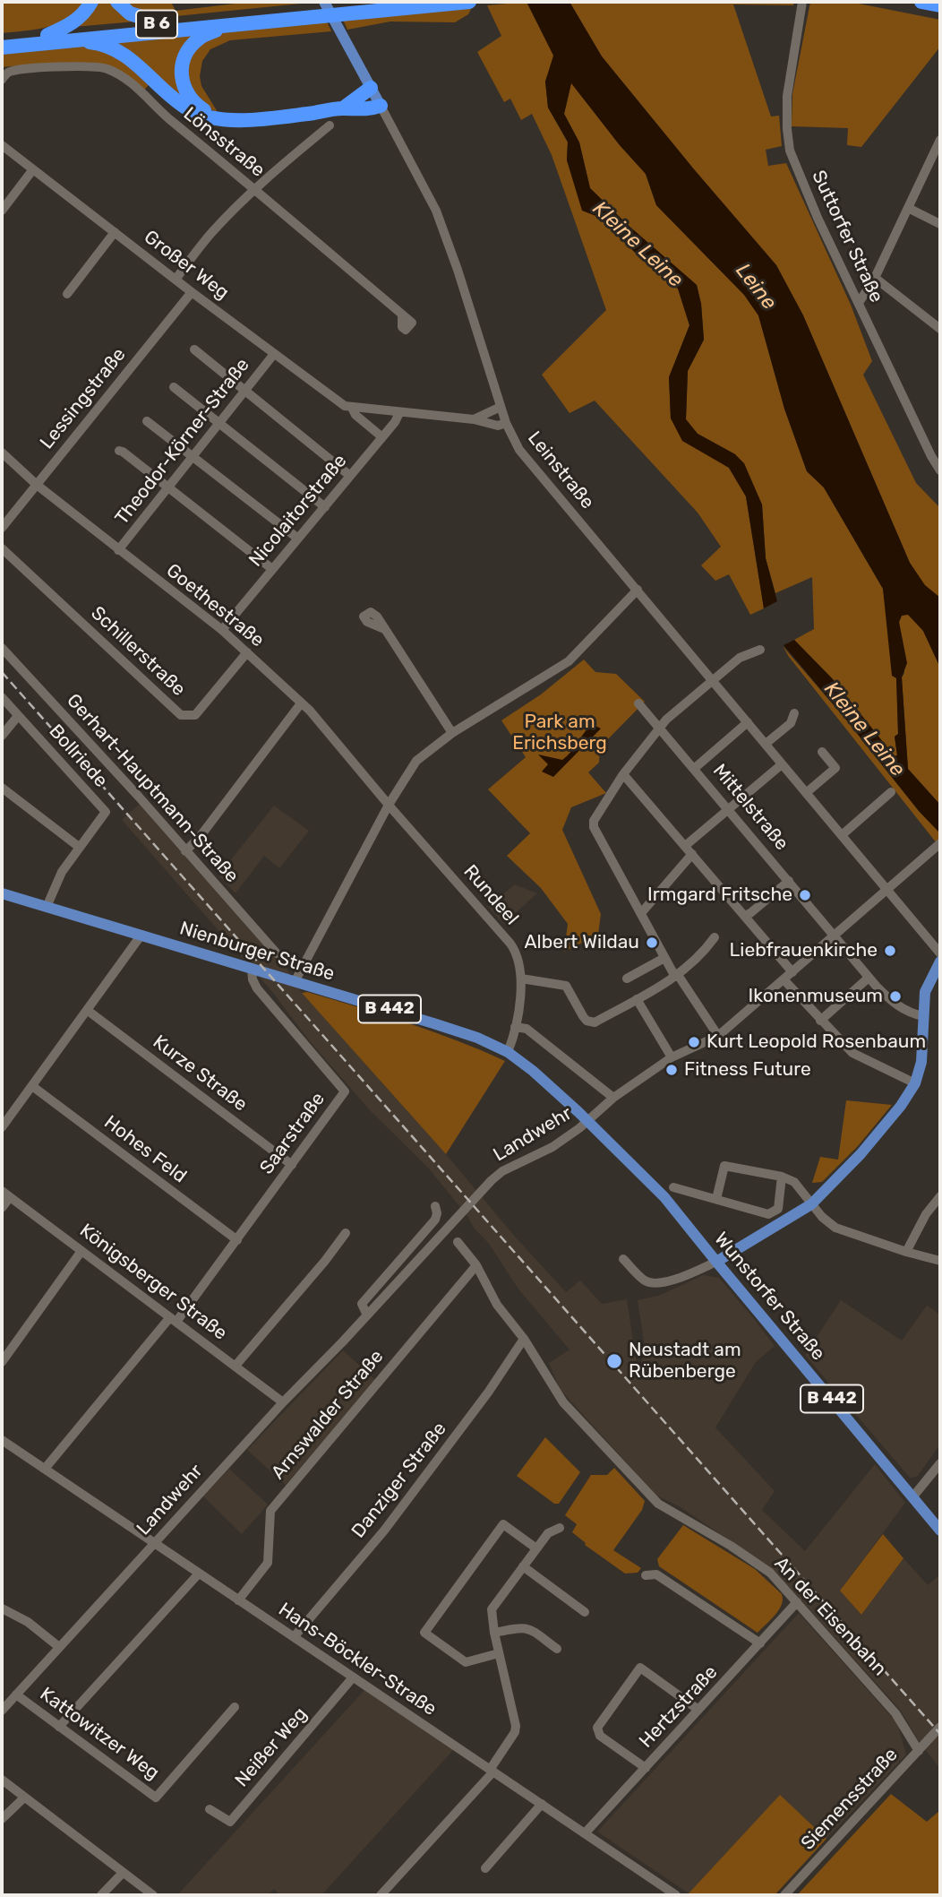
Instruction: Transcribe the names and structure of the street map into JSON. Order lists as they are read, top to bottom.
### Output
{
  "streets": {
    "highway": ["B 6"],
    "main road": [
      "Leinstraße",
      "Nienburger Straße",
      "B 442",
      "Wunstorfer Straße"
    ],
    "street": [
      "Lönsstraße",
      "Suttorfer Straße",
      "Großer Weg",
      "Lessingstraße",
      "Theodor-Körner-Straße",
      "Nicolaitorstraße",
      "Goethestraße",
      "Schillerstraße",
      "Bollriede",
      "Gerhart-Hauptmann-Straße",
      "Mittelstraße",
      "Rundeel",
      "Kurze Straße",
      "Saarstraße",
      "Landwehr",
      "Hohes Feld",
      "Königsberger Straße",
      "Arnswalder Straße",
      "Danziger Straße",
      "An der Eisenbahn",
      "Hans-Böckler-Straße",
      "Hertzstraße",
      "Kattowitzer Weg",
      "Neißer Weg",
      "Siemensstraße"
    ]
  },
  "crossings": [
    ["B 6", "Leinstraße"],
    ["Großer Weg", "Lessingstraße"],
    ["Großer Weg", "Theodor-Körner-Straße"],
    ["Großer Weg", "Leinstraße"],
    ["Großer Weg", "Nicolaitorstraße"],
    ["Lessingstraße", "Goethestraße"],
    ["Theodor-Körner-Straße", "Goethestraße"],
    ["Leinstraße", "Landwehr"],
    ["Nicolaitorstraße", "Goethestraße"],
    ["Goethestraße", "Schillerstraße"],
    ["Goethestraße", "Rundeel"],
    ["Bollriede", "Nienburger Straße"],
    ["Mittelstraße", "Landwehr"],
    ["Rundeel", "Nienburger Straße"],
    ["Nienburger Straße", "Saarstraße"],
    ["Nienburger Straße", "Landwehr"],
    ["Nienburger Straße", "Wunstorfer Straße"],
    ["Kurze Straße", "Saarstraße"],
    ["Saarstraße", "Hohes Feld"],
    ["Saarstraße", "Königsberger Straße"],
    ["Saarstraße", "Hans-Böckler-Straße"],
    ["Landwehr", "Königsberger Straße"],
    ["Landwehr", "Wunstorfer Straße"],
    ["Landwehr", "Hans-Böckler-Straße"],
    ["Landwehr", "Kattowitzer Weg"],
    ["Arnswalder Straße", "An der Eisenbahn"],
    ["Arnswalder Straße", "Hans-Böckler-Straße"],
    ["Danziger Straße", "An der Eisenbahn"],
    ["Danziger Straße", "Hans-Böckler-Straße"],
    ["An der Eisenbahn", "Hertzstraße"],
    ["An der Eisenbahn", "Siemensstraße"],
    ["Hans-Böckler-Straße", "Hertzstraße"],
    ["Hans-Böckler-Straße", "Neißer Weg"]
  ],
  "water": ["Kleine Leine", "Leine"],
  "parks": ["Park am Erichsberg"],
  "places": [
    "Irmgard Fritsche",
    "Albert Wildau",
    "Liebfrauenkirche",
    "Ikonenmuseum",
    "Kurt Leopold Rosenbaum",
    "Fitness Future",
    "Neustadt am Rübenberge"
  ]
}
